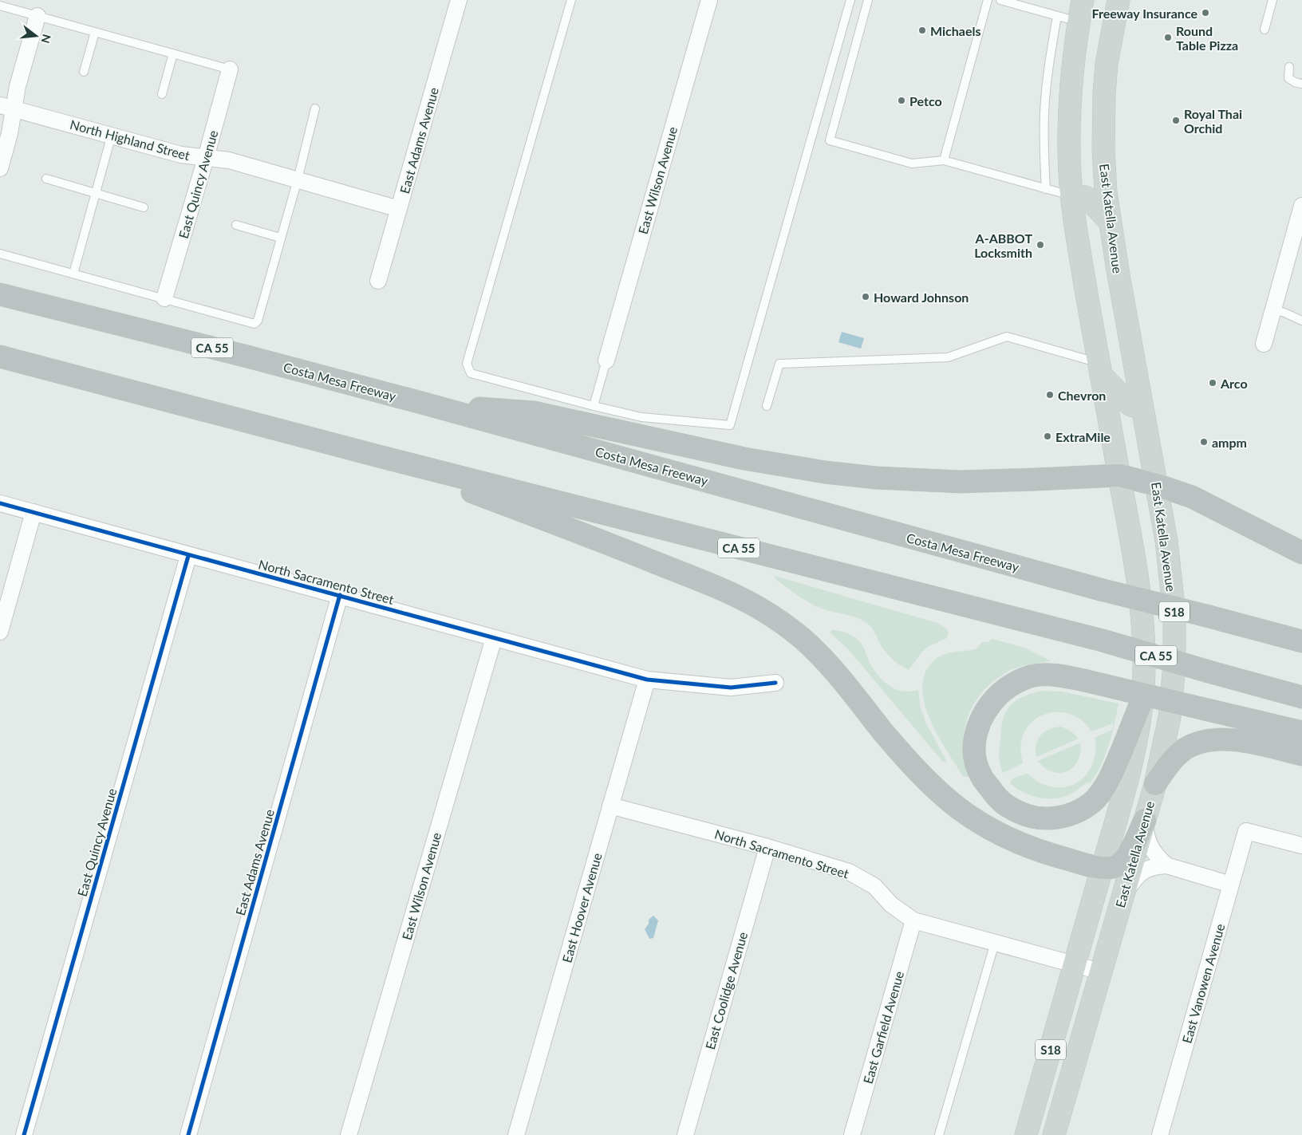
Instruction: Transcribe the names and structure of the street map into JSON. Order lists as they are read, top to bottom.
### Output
{
  "streets": {
    "highway": ["CA 55", "Costa Mesa Freeway"],
    "main road": ["East Katella Avenue", "S18"],
    "street": [
      "North Highland Street",
      "East Adams Avenue",
      "East Wilson Avenue",
      "East Quincy Avenue",
      "North Sacramento Street",
      "East Hoover Avenue",
      "East Vanowen Avenue",
      "East Coolidge Avenue",
      "East Garfield Avenue"
    ]
  },
  "crossings": [
    ["North Highland Street", "East Adams Avenue"],
    ["North Highland Street", "East Quincy Avenue"],
    ["East Adams Avenue", "North Sacramento Street"],
    ["East Wilson Avenue", "North Sacramento Street"],
    ["East Quincy Avenue", "North Sacramento Street"],
    ["East Katella Avenue", "North Sacramento Street"],
    ["North Sacramento Street", "East Hoover Avenue"],
    ["North Sacramento Street", "East Coolidge Avenue"],
    ["North Sacramento Street", "East Garfield Avenue"]
  ],
  "places": [
    "Freeway Insurance",
    "Michaels",
    "Round Table Pizza",
    "Petco",
    "Royal Thai Orchid",
    "A-ABBOT Locksmith",
    "Howard Johnson",
    "Arco",
    "Chevron",
    "ExtraMile",
    "ampm"
  ],
  "north": "right"
}
